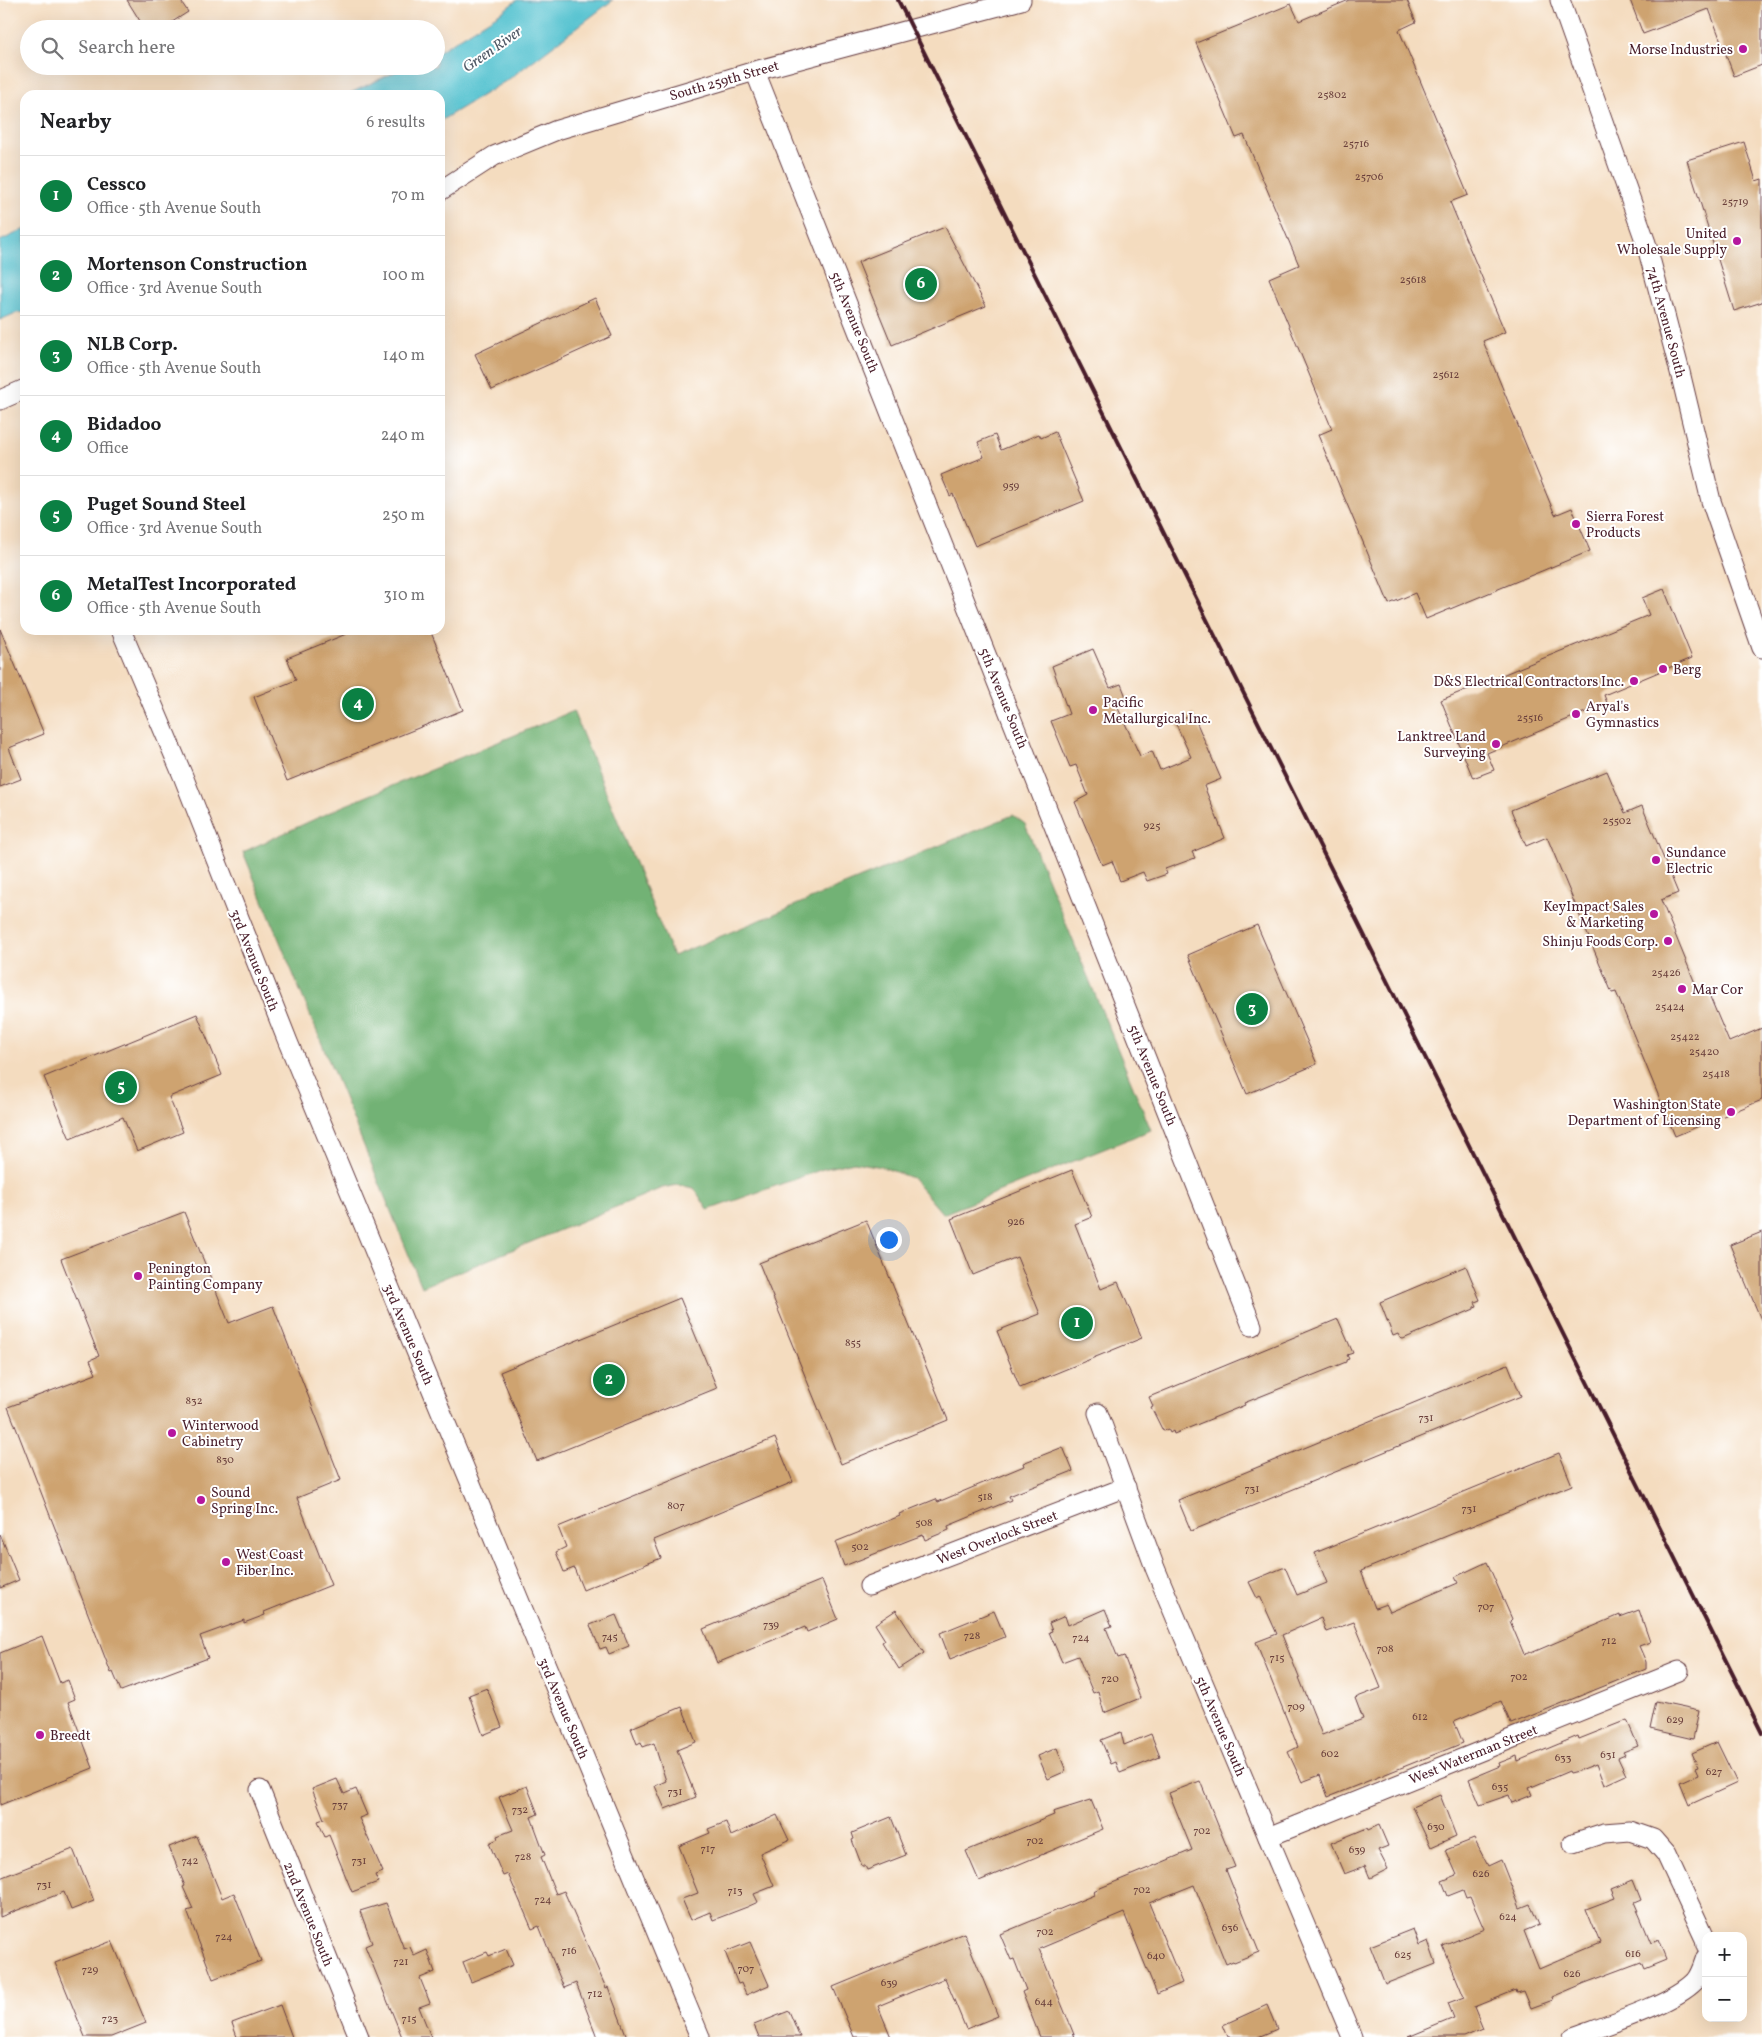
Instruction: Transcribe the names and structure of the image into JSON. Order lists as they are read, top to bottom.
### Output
{
  "streets": {
    "street": [
      "South 259th Street",
      "5th Avenue South",
      "74th Avenue South",
      "3rd Avenue South",
      "West Overlock Street",
      "West Waterman Street",
      "2nd Avenue South"
    ]
  },
  "crossings": [
    ["South 259th Street", "5th Avenue South"],
    ["5th Avenue South", "West Overlock Street"],
    ["5th Avenue South", "West Waterman Street"]
  ],
  "water": ["Green River"],
  "places": [
    "Morse Industries",
    "United Wholesale Supply",
    "Sierra Forest Products",
    "Berg",
    "D&S Electrical Contractors Inc.",
    "Pacific Metallurgical Inc.",
    "Aryal's Gymnastics",
    "Lanktree Land Surveying",
    "Sundance Electric",
    "KeyImpact Sales & Marketing",
    "Shinju Foods Corp.",
    "Mar Cor",
    "Washington State Department of Licensing",
    "Penington Painting Company",
    "Winterwood Cabinetry",
    "Sound Spring Inc.",
    "West Coast Fiber Inc.",
    "Breedt"
  ],
  "house_numbers": [
    "25802",
    "25716",
    "25706",
    "25719",
    "25618",
    "25612",
    "959",
    "25516",
    "25502",
    "925",
    "25426",
    "25424",
    "25422",
    "25420",
    "25418",
    "926",
    "855",
    "832",
    "731",
    "830",
    "731",
    "518",
    "807",
    "731",
    "508",
    "502",
    "707",
    "739",
    "728",
    "745",
    "724",
    "712",
    "708",
    "715",
    "702",
    "720",
    "709",
    "612",
    "629",
    "602",
    "631",
    "633",
    "627",
    "635",
    "731",
    "737",
    "732",
    "630",
    "702",
    "702",
    "717",
    "639",
    "728",
    "742",
    "731",
    "626",
    "731",
    "702",
    "713",
    "724",
    "624",
    "636",
    "702",
    "724",
    "716",
    "616",
    "625",
    "640",
    "721",
    "707",
    "729",
    "626",
    "639",
    "712",
    "644",
    "723",
    "715"
  ],
  "page": {
    "search": "Search here",
    "heading": ["Nearby", "6 results"],
    "list": [
      {
        "mark": "1",
        "name": "Cessco",
        "note": "Office · 5th Avenue South",
        "value": "70 m"
      },
      {
        "mark": "2",
        "name": "Mortenson Construction",
        "note": "Office · 3rd Avenue South",
        "value": "100 m"
      },
      {
        "mark": "3",
        "name": "NLB Corp.",
        "note": "Office · 5th Avenue South",
        "value": "140 m"
      },
      {
        "mark": "4",
        "name": "Bidadoo",
        "note": "Office",
        "value": "240 m"
      },
      {
        "mark": "5",
        "name": "Puget Sound Steel",
        "note": "Office · 3rd Avenue South",
        "value": "250 m"
      },
      {
        "mark": "6",
        "name": "MetalTest Incorporated",
        "note": "Office · 5th Avenue South",
        "value": "310 m"
      }
    ],
    "pins": [
      "6",
      "4",
      "3",
      "5",
      "1",
      "2"
    ],
    "map_buttons": ["+", "−"]
  }
}
